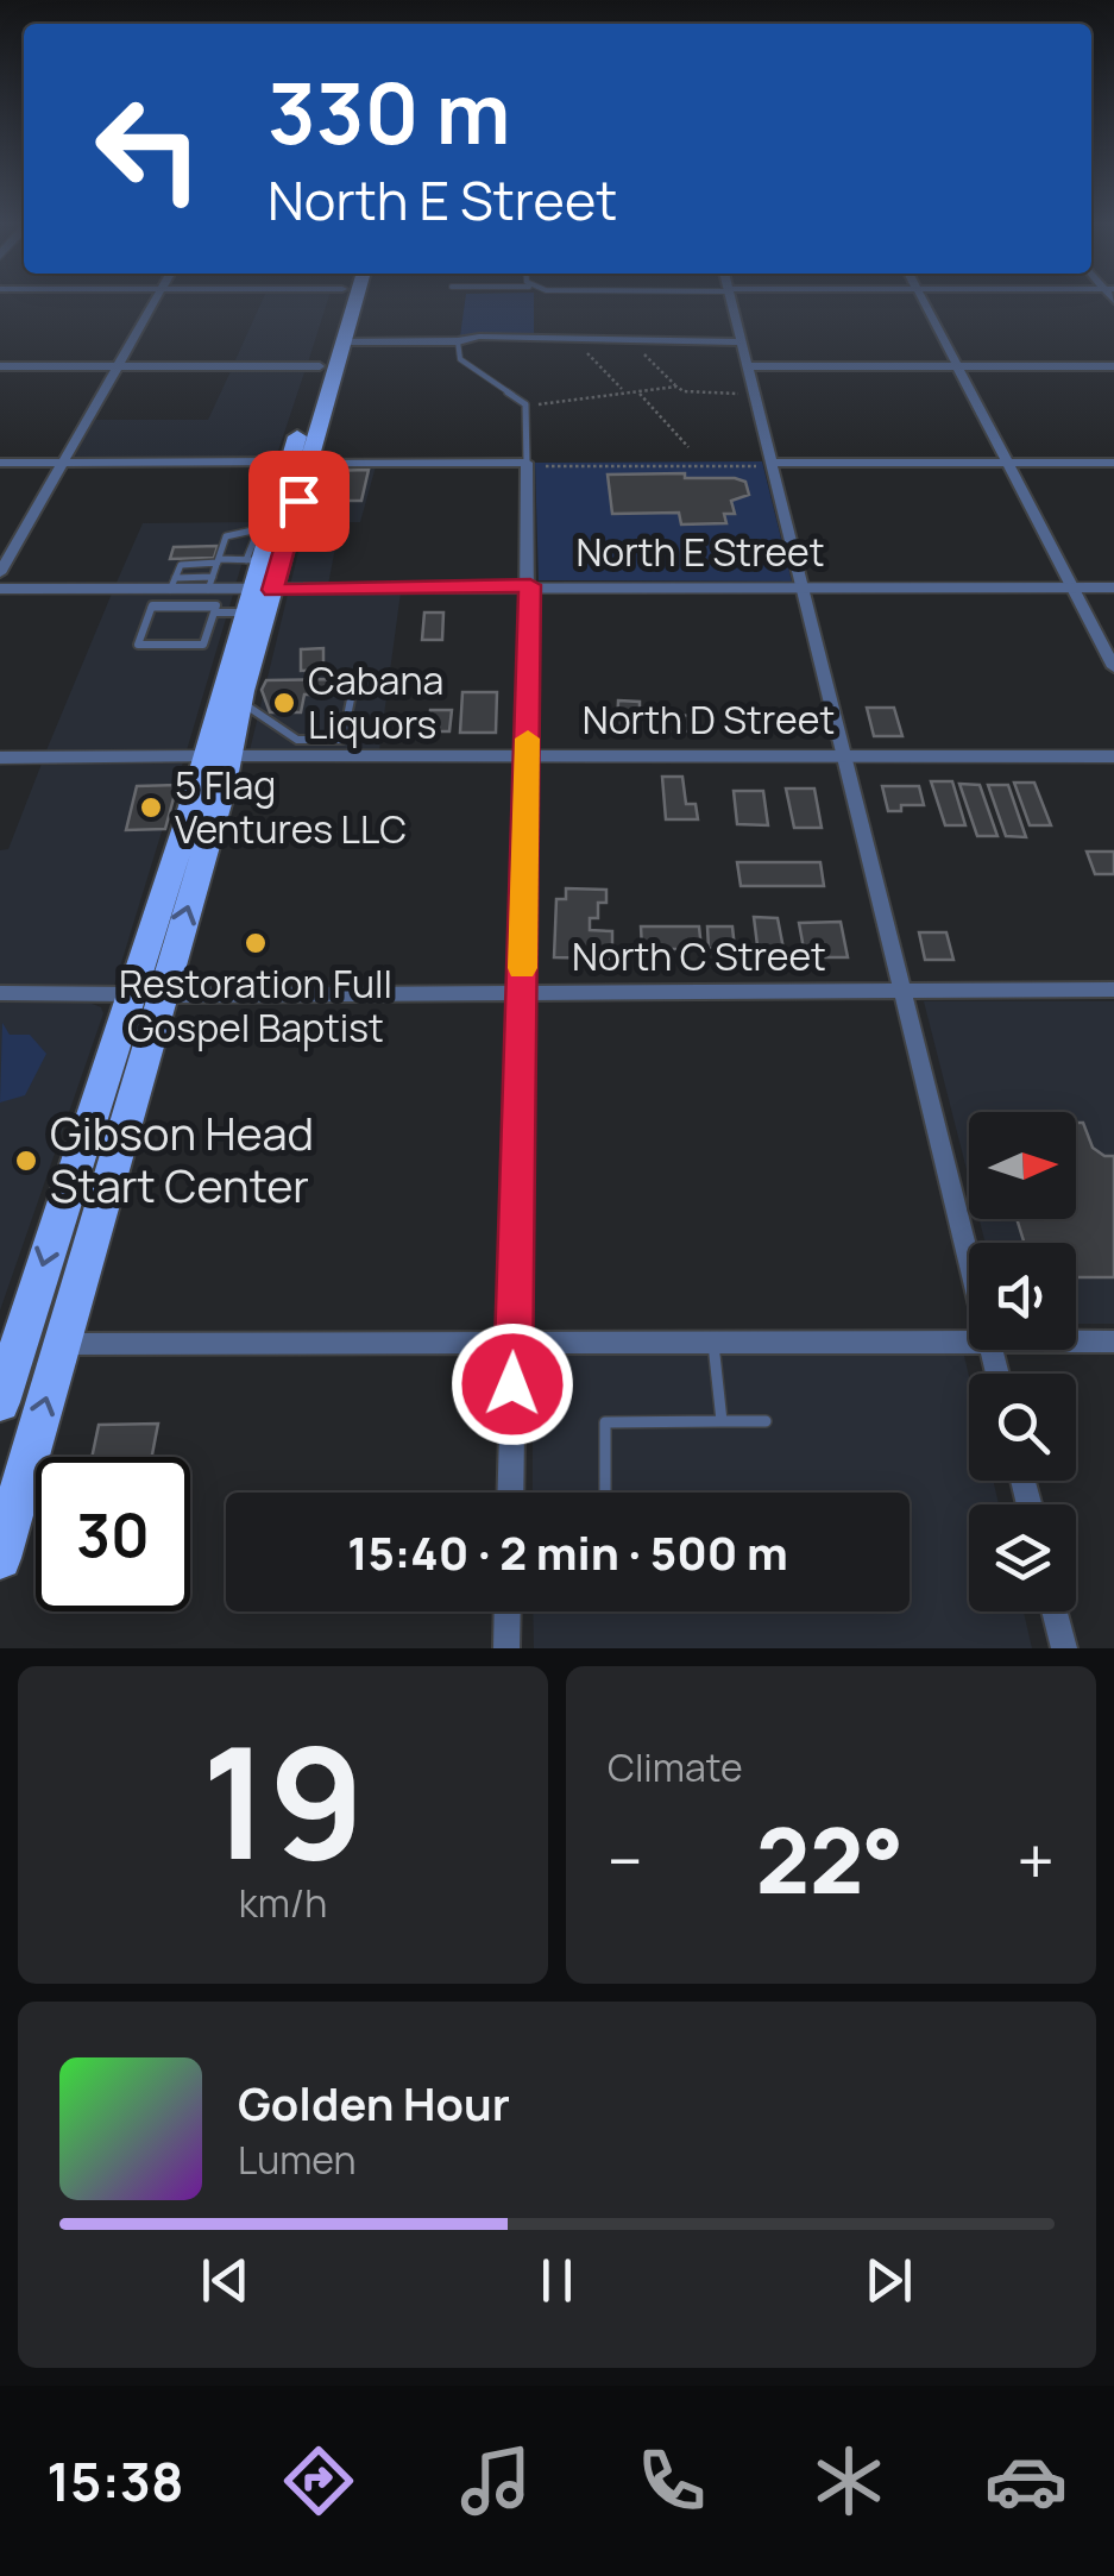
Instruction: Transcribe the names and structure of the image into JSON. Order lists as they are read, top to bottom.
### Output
{
  "streets": {
    "street": ["North E Street", "North D Street", "North C Street"]
  },
  "places": [
    "Cabana Liquors",
    "5 Flag Ventures LLC",
    "Restoration Full Gospel Baptist",
    "Gibson Head Start Center"
  ],
  "north": "right",
  "page": {
    "turn": ["330 m", "North E Street"],
    "limit": "30",
    "trip": "15:40 · 2 min · 500 m",
    "tile": [
      ["19", "km/h"],
      "Climate"
    ],
    "heat": ["−", "22°", "+"],
    "song": ["Golden Hour", "Lumen"],
    "tabs": "15:38"
  }
}
